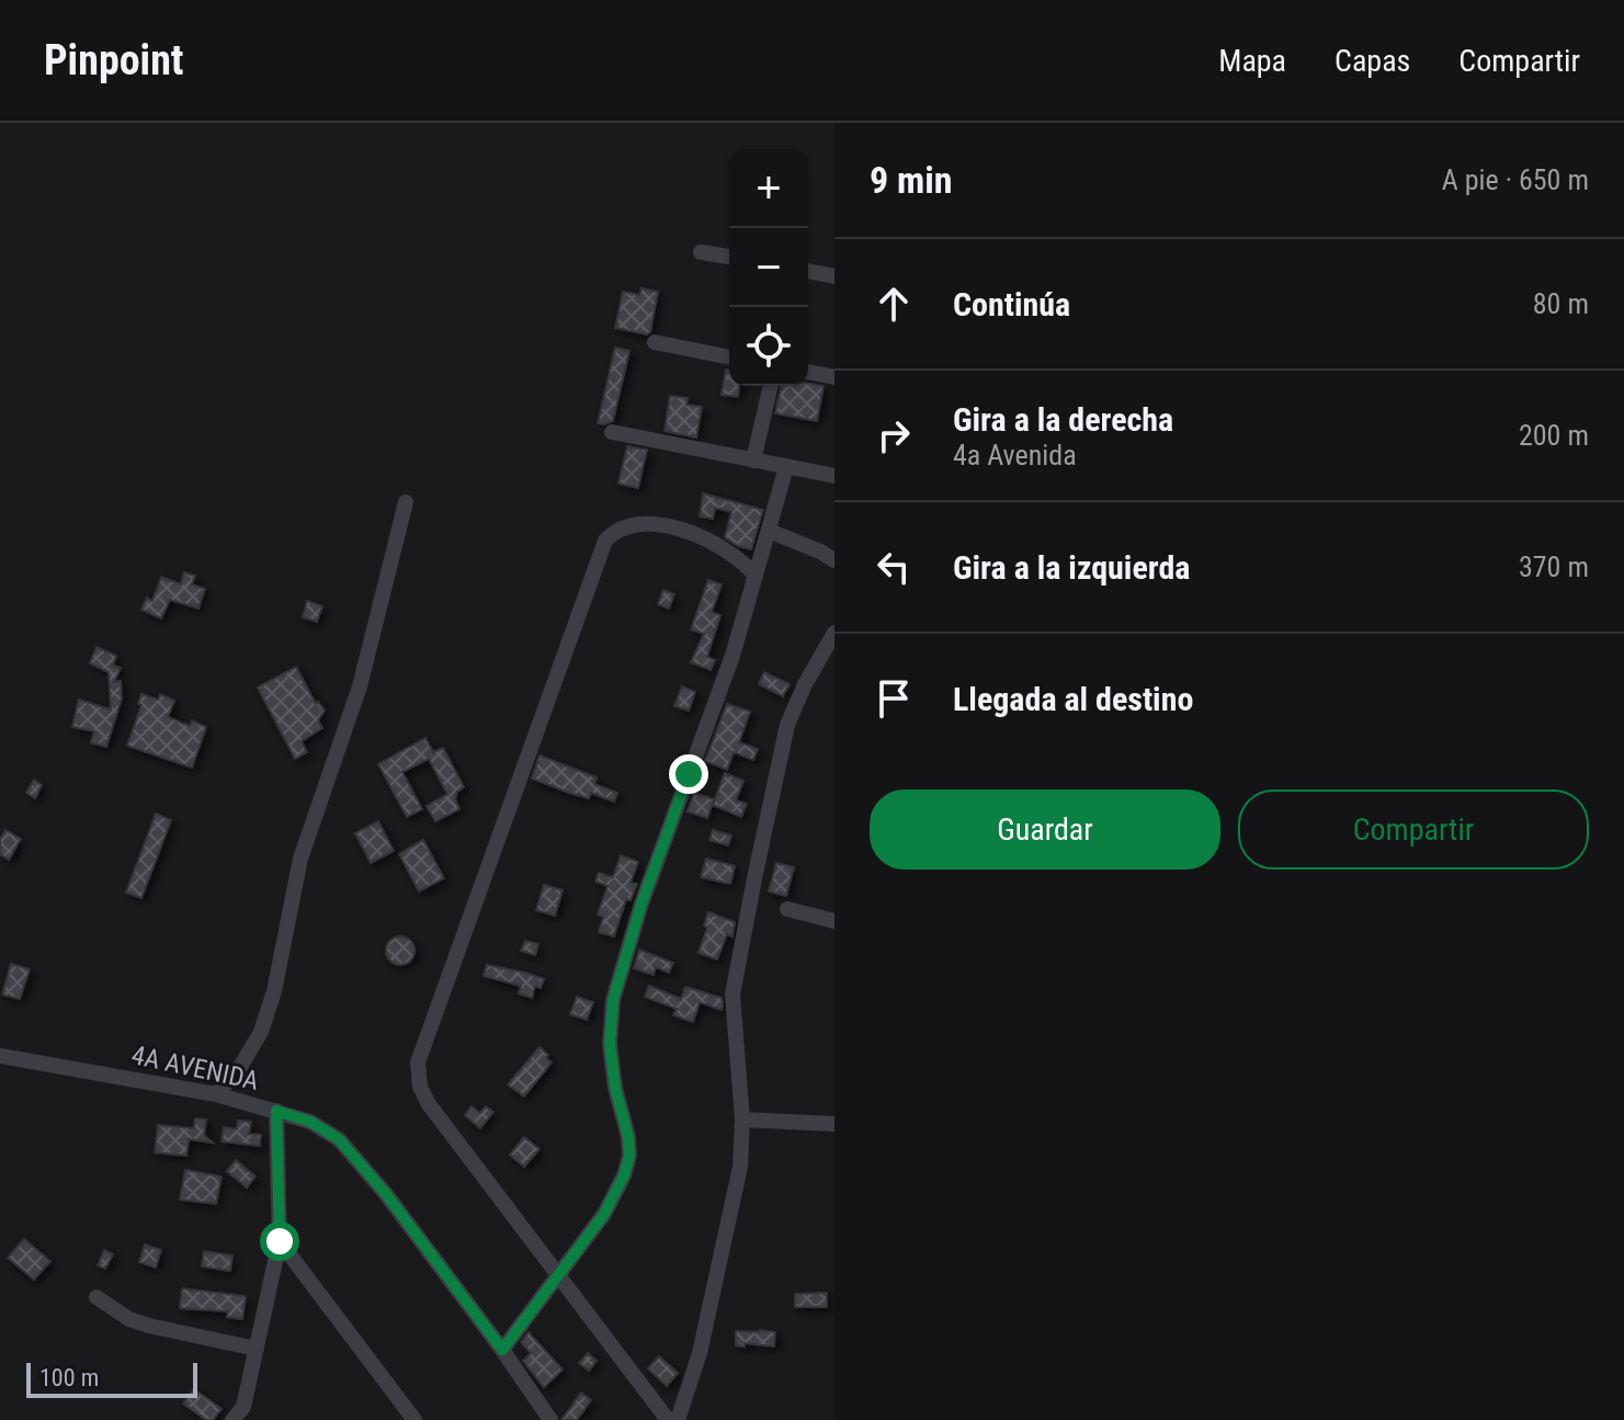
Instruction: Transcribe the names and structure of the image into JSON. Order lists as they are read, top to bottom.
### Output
{
  "streets": {
    "street": ["4A AVENIDA"]
  },
  "scale_bar": "100 m",
  "page": {
    "header": "Pinpoint",
    "nav": ["Mapa", "Capas", "Compartir"],
    "heading": ["9 min", "A pie · 650 m"],
    "map_buttons": ["+", "−"],
    "list": [
      ["Continúa", "80 m"],
      ["Gira a la derecha", "4a Avenida", "200 m"],
      ["Gira a la izquierda", "370 m"],
      "Llegada al destino"
    ],
    "buttons": ["Guardar", "Compartir"],
    "scale": "100 m"
  }
}
